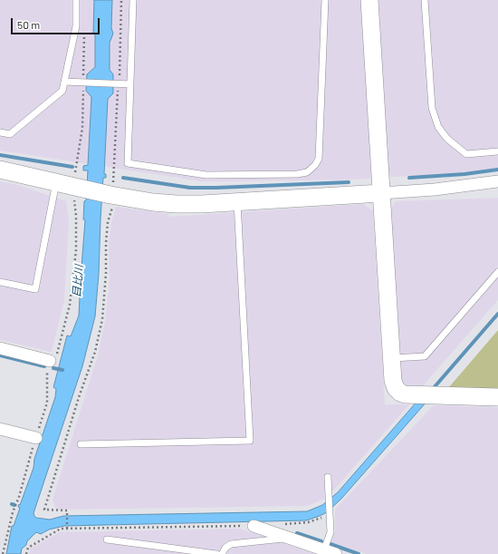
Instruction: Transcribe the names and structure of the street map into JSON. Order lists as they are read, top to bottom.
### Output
{
  "water": ["目比川"],
  "scale_bar": "50 m"
}
